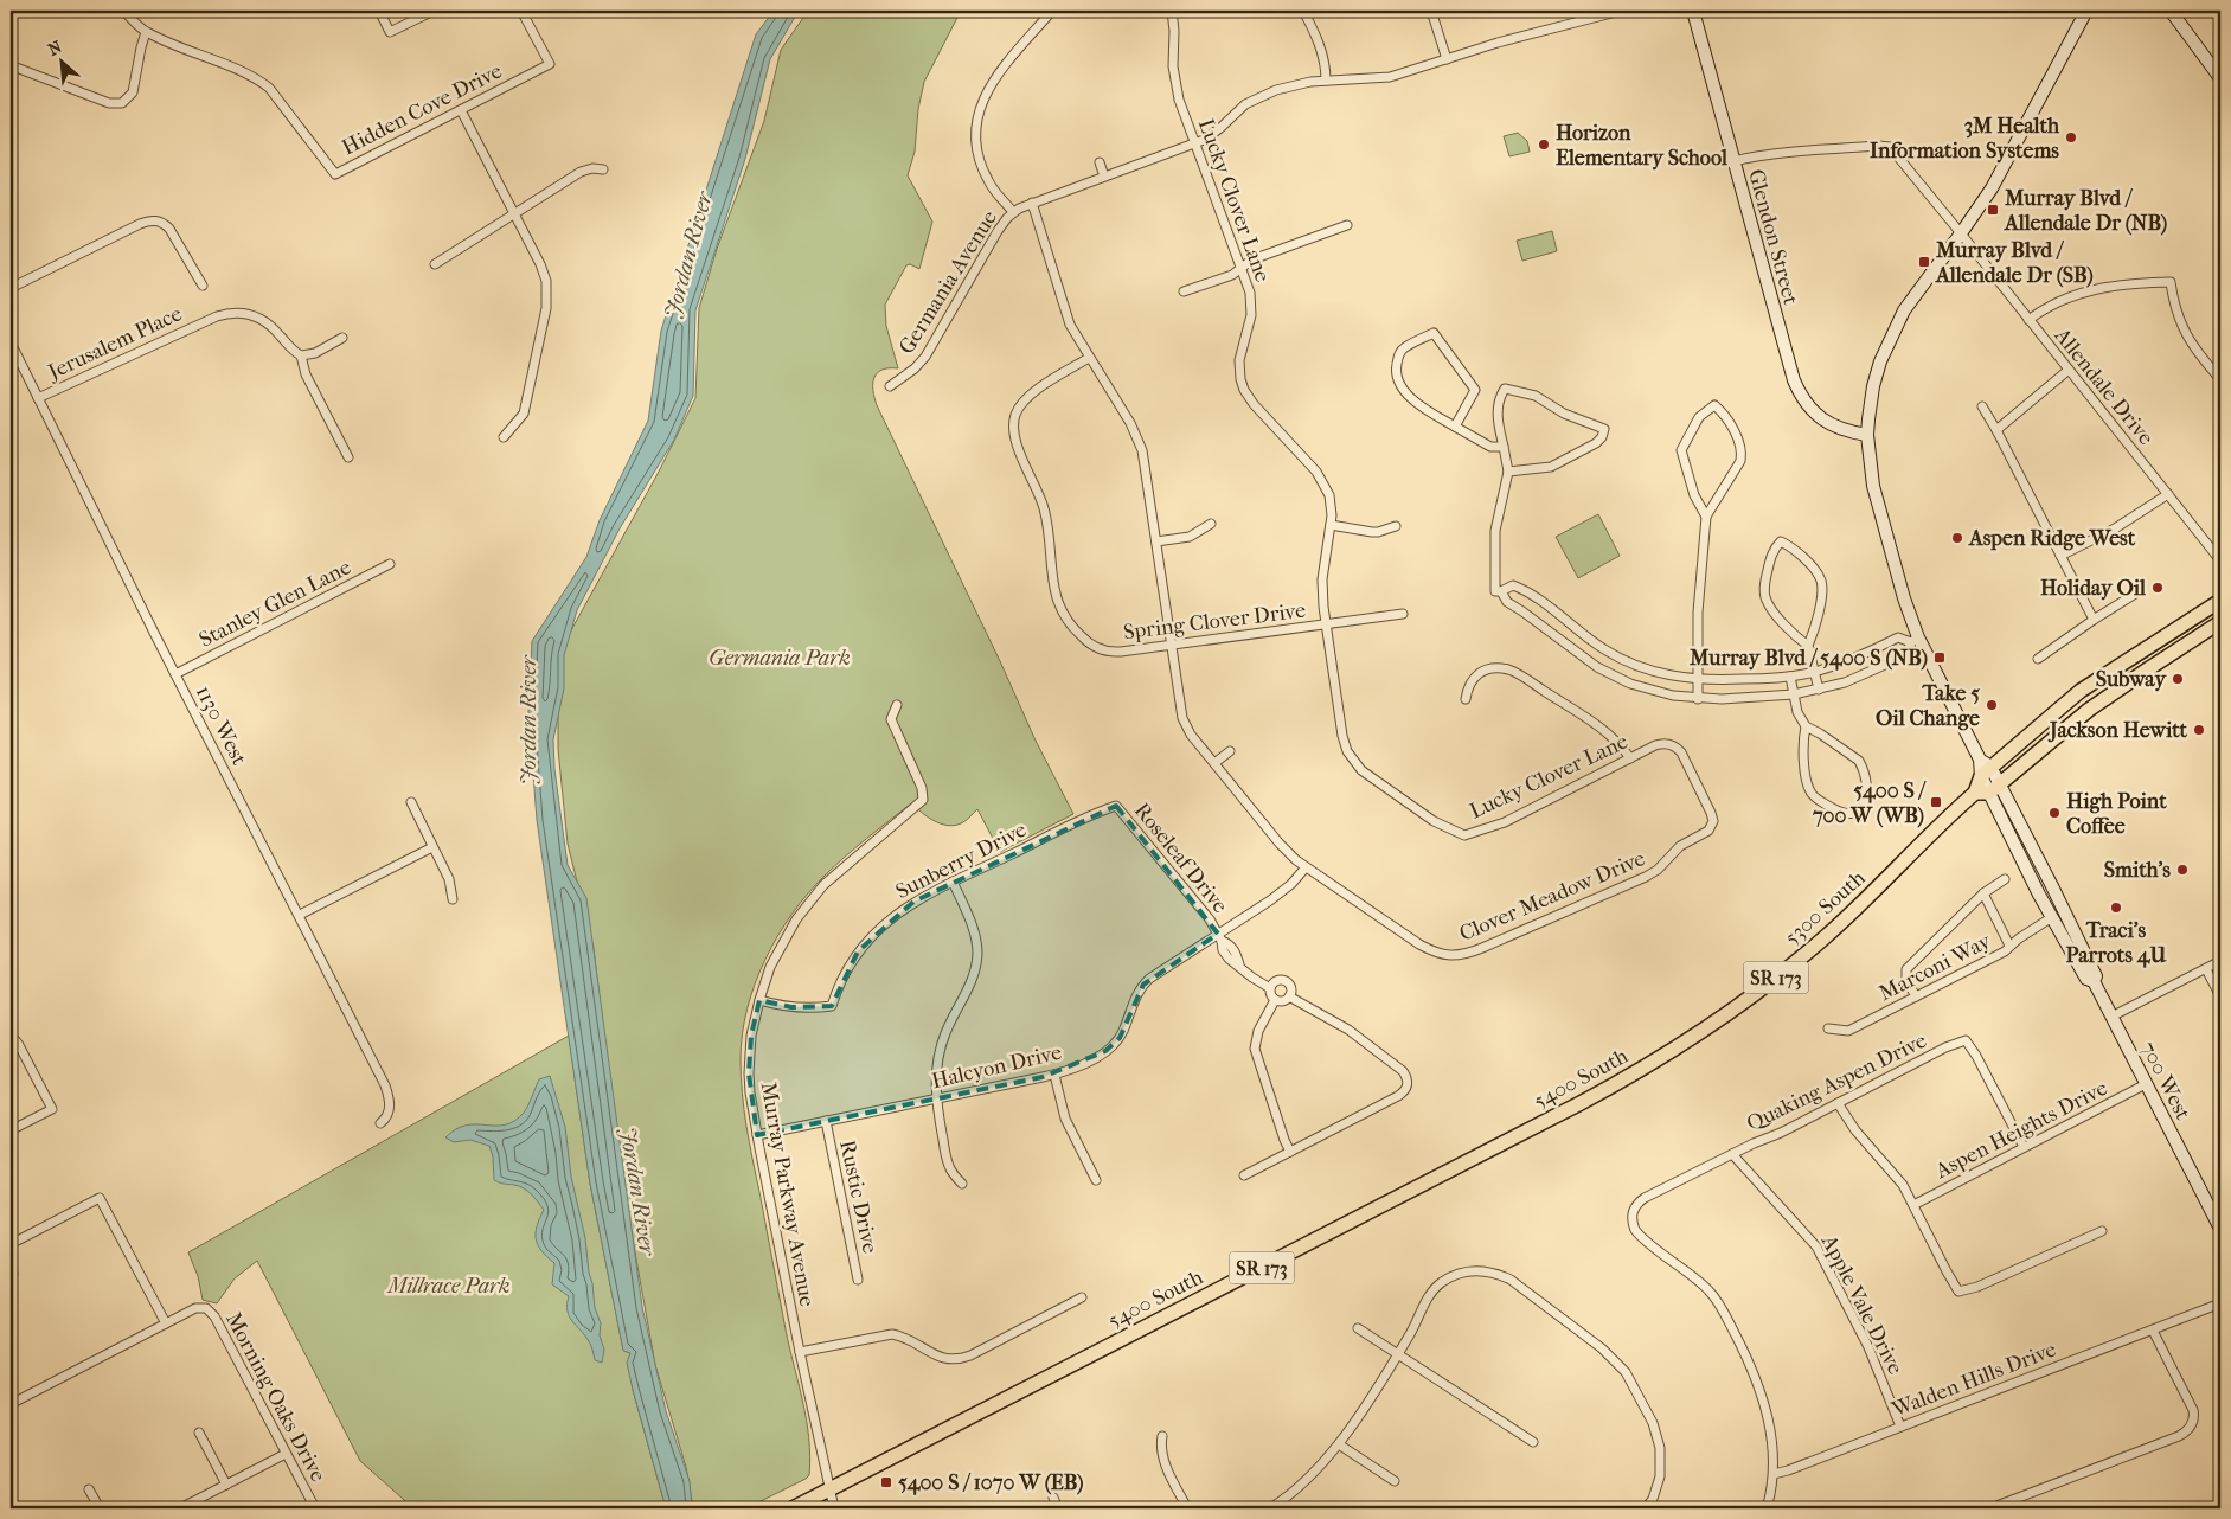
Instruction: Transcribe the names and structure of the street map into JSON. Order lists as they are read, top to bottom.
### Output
{
  "streets": {
    "main road": [
      "Glendon Street",
      "5300 South",
      "SR 173",
      "5400 South",
      "700 West"
    ],
    "street": [
      "Hidden Cove Drive",
      "Lucky Clover Lane",
      "Germania Avenue",
      "Jerusalem Place",
      "Allendale Drive",
      "Stanley Glen Lane",
      "Spring Clover Drive",
      "1130 West",
      "Roseleaf Drive",
      "Sunberry Drive",
      "Clover Meadow Drive",
      "Marconi Way",
      "Halcyon Drive",
      "Quaking Aspen Drive",
      "Aspen Heights Drive",
      "Murray Parkway Avenue",
      "Rustic Drive",
      "Apple Vale Drive",
      "Walden Hills Drive",
      "Morning Oaks Drive"
    ]
  },
  "crossings": [
    ["Lucky Clover Lane", "Germania Avenue"],
    ["Lucky Clover Lane", "Spring Clover Drive"],
    ["Lucky Clover Lane", "Clover Meadow Drive"],
    ["Glendon Street", "Allendale Drive"],
    ["Germania Avenue", "Clover Meadow Drive"],
    ["Jerusalem Place", "1130 West"],
    ["Stanley Glen Lane", "1130 West"],
    ["Spring Clover Drive", "Clover Meadow Drive"],
    ["Roseleaf Drive", "Sunberry Drive"],
    ["Roseleaf Drive", "Halcyon Drive"],
    ["Sunberry Drive", "Murray Parkway Avenue"],
    ["Clover Meadow Drive", "Halcyon Drive"],
    ["5300 South", "5400 South"],
    ["5300 South", "700 West"],
    ["Marconi Way", "700 West"],
    ["Halcyon Drive", "Murray Parkway Avenue"],
    ["Halcyon Drive", "Rustic Drive"],
    ["5400 South", "Murray Parkway Avenue"],
    ["700 West", "Aspen Heights Drive"],
    ["Quaking Aspen Drive", "Aspen Heights Drive"],
    ["Quaking Aspen Drive", "Apple Vale Drive"],
    ["Quaking Aspen Drive", "Walden Hills Drive"],
    ["Apple Vale Drive", "Walden Hills Drive"]
  ],
  "water": ["Jordan River"],
  "parks": ["Germania Park", "Millrace Park"],
  "places": {
    "other": [
      "3M Health Information Systems",
      "Horizon Elementary School",
      "Aspen Ridge West",
      "Holiday Oil",
      "Subway",
      "Take 5 Oil Change",
      "Jackson Hewitt",
      "High Point Coffee",
      "Smith's",
      "Traci's Parrots 4U"
    ],
    "transit": [
      "Murray Blvd / Allendale Dr (NB)",
      "Murray Blvd / Allendale Dr (SB)",
      "Murray Blvd / 5400 S (NB)",
      "5400 S / 700 W (WB)",
      "5400 S / 1070 W (EB)"
    ]
  },
  "north": "top left"
}
